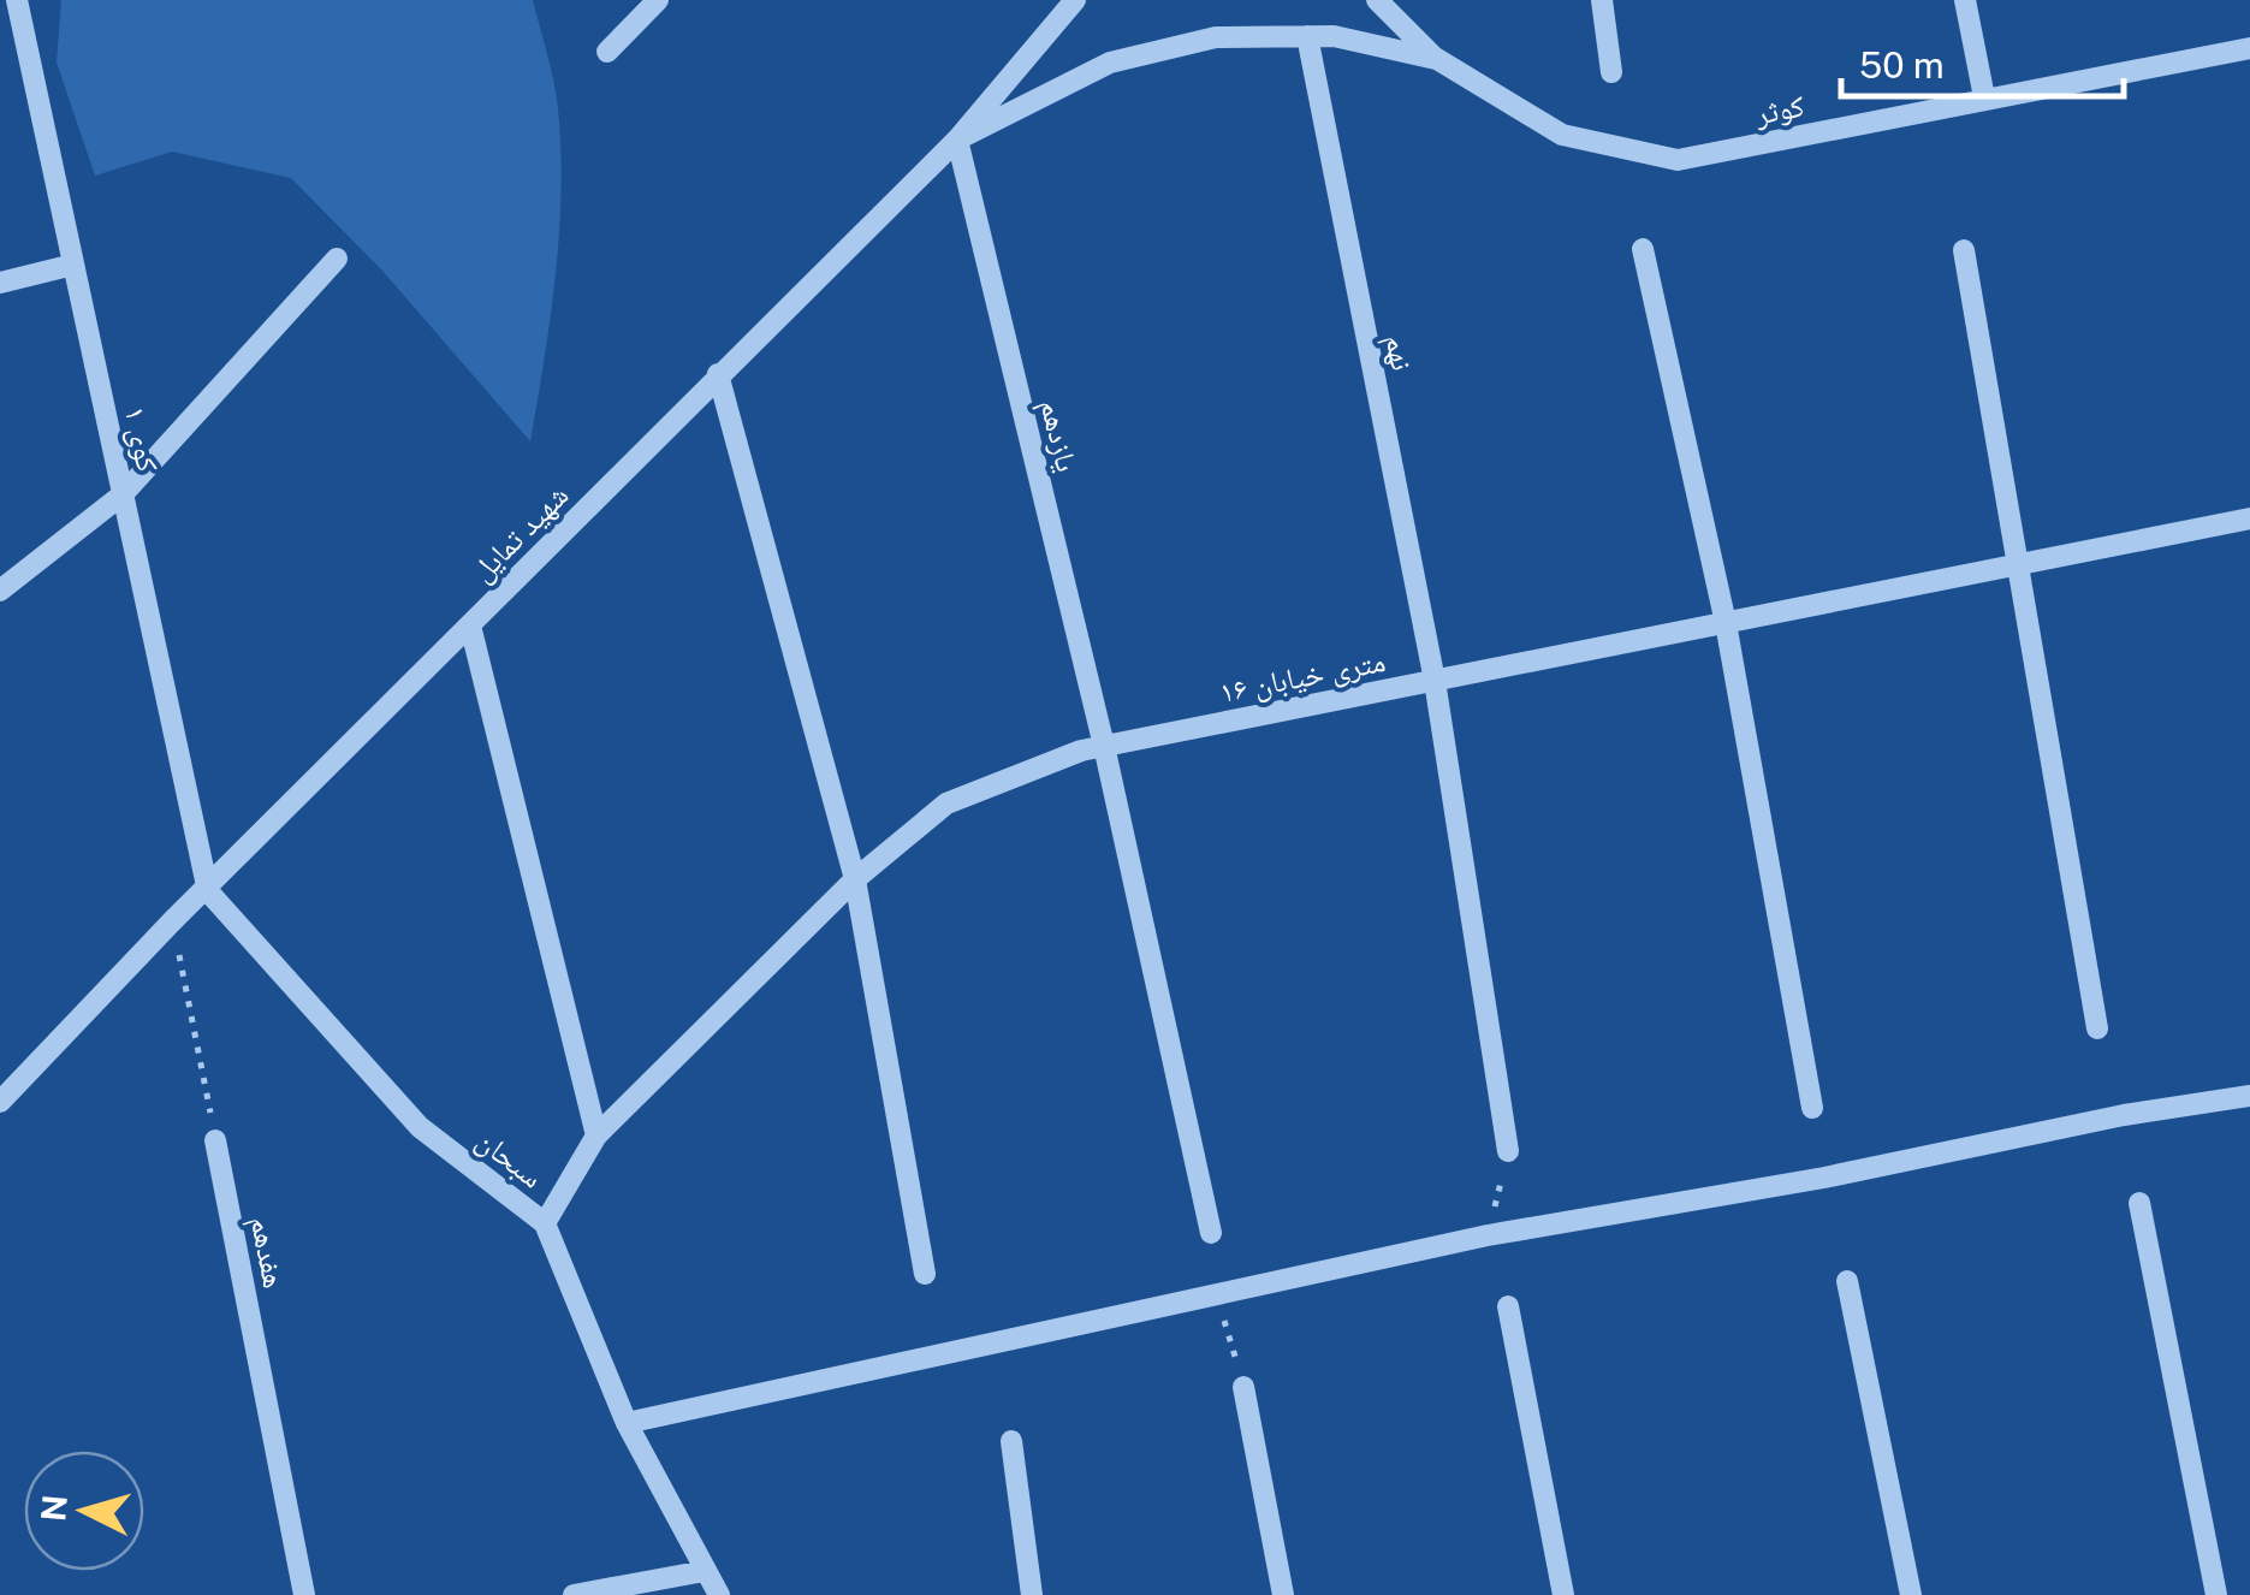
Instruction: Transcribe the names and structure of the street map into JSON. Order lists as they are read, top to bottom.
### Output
{
  "streets": {
    "street": [
      "کوثر",
      "نهم",
      "یازدهم",
      "کوی ۱",
      "شهید تمایل",
      "۱۶ متری خیابان",
      "سبحان",
      "هفدهم"
    ]
  },
  "crossings": [
    ["نهم", "۱۶ متری خیابان"],
    ["یازدهم", "شهید تمایل"],
    ["یازدهم", "۱۶ متری خیابان"],
    ["کوی ۱", "شهید تمایل"],
    ["کوی ۱", "سبحان"],
    ["شهید تمایل", "سبحان"],
    ["۱۶ متری خیابان", "سبحان"]
  ],
  "scale_bar": "50 m",
  "north": "left"
}
